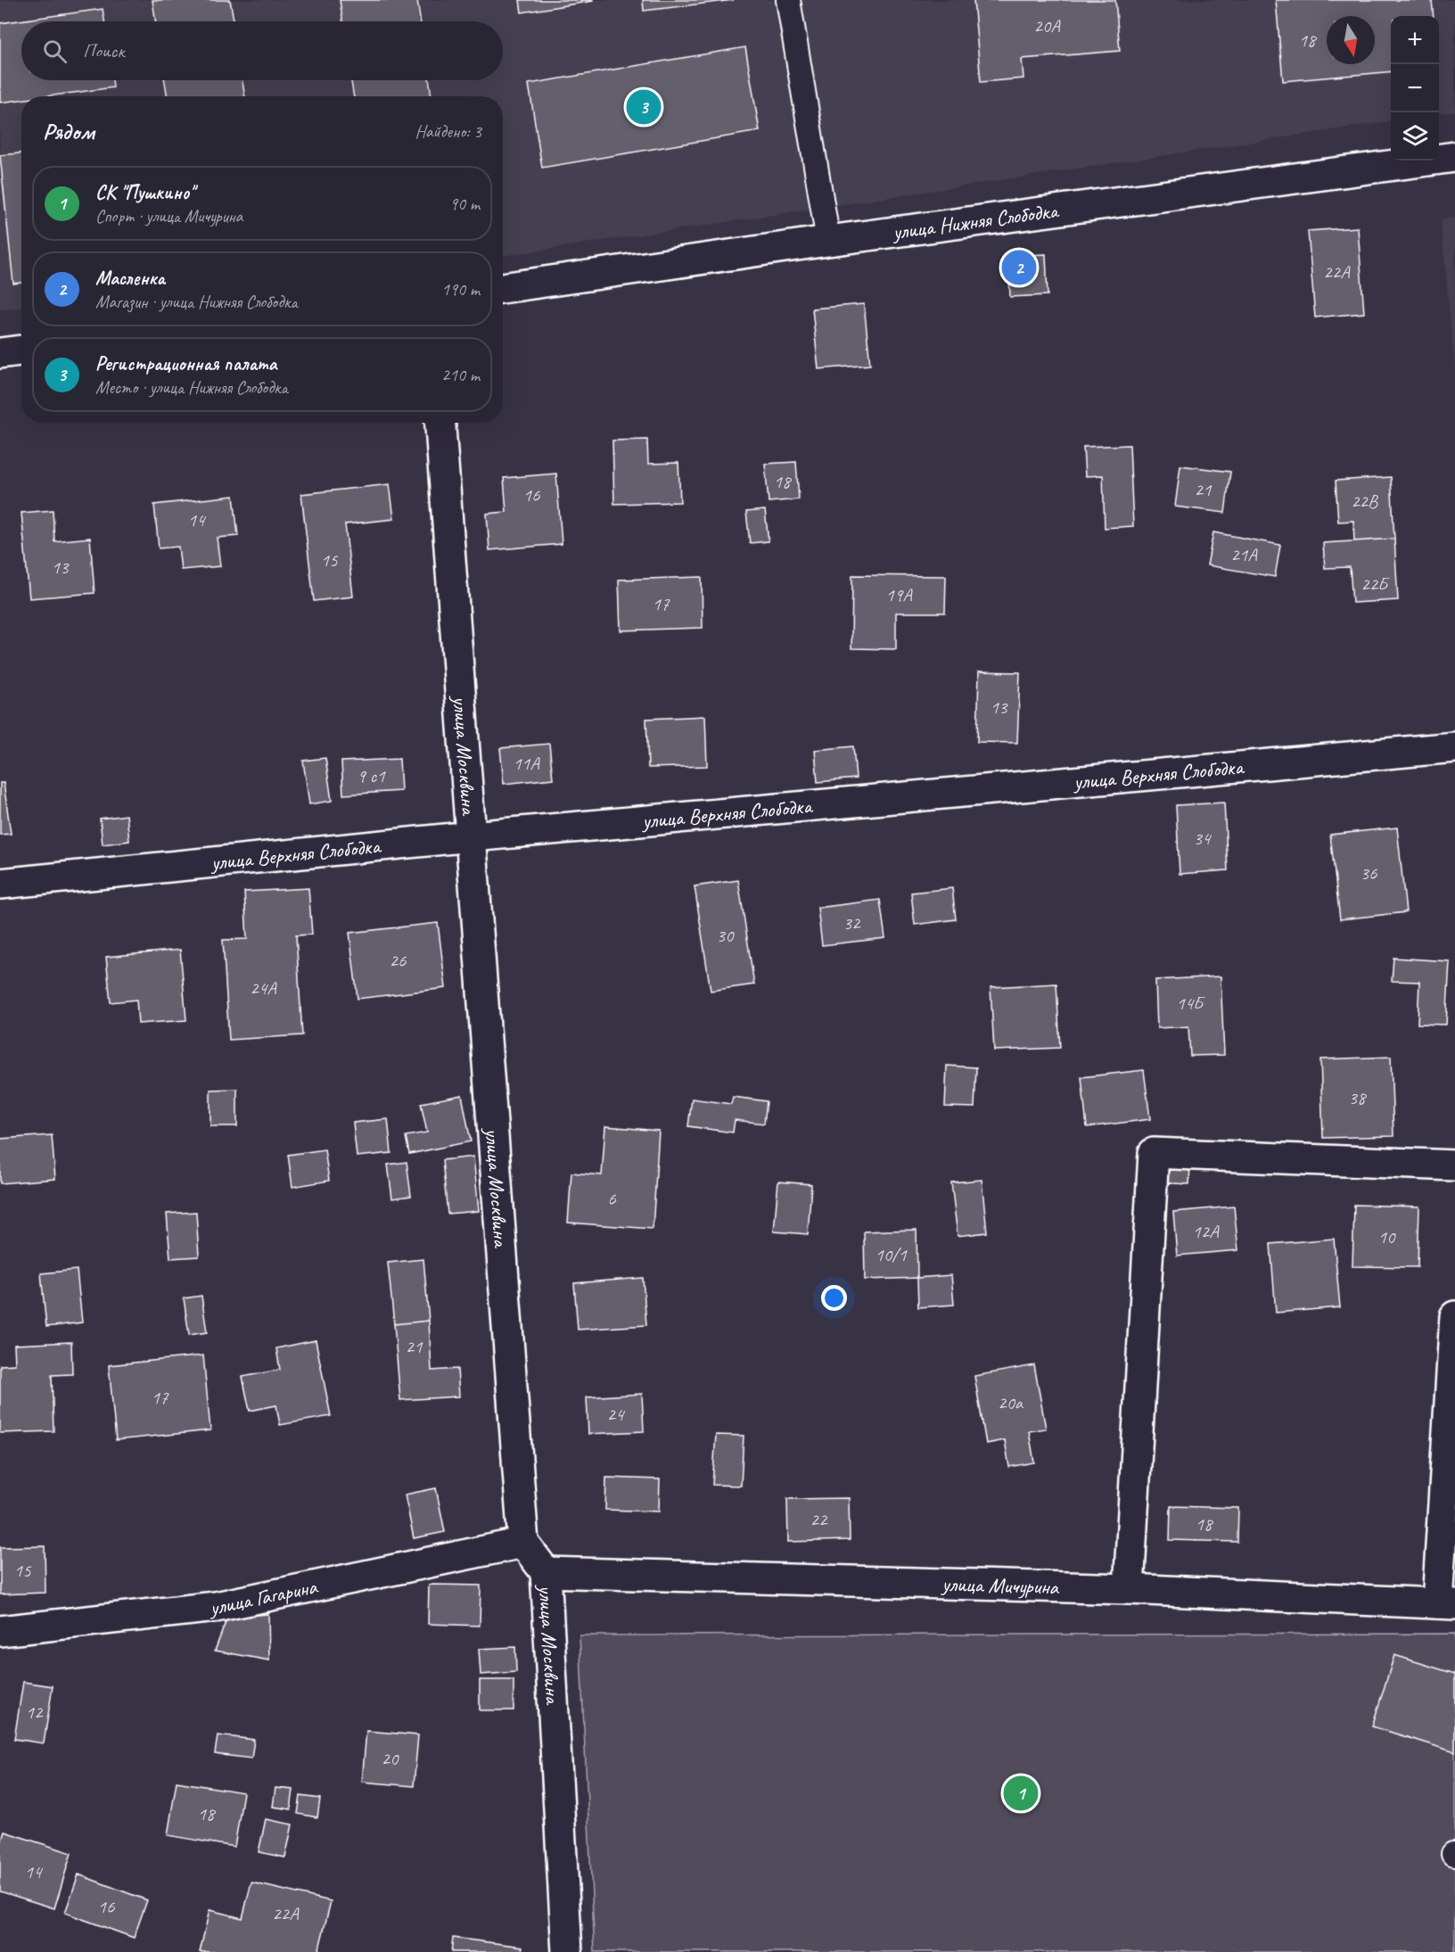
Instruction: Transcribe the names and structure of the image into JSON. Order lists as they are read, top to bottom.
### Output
{
  "streets": {
    "street": [
      "улица Нижняя Слободка",
      "улица Москвина",
      "улица Верхняя Слободка",
      "улица Мичурина",
      "улица Гагарина"
    ]
  },
  "crossings": [
    ["улица Москвина", "улица Верхняя Слободка"],
    ["улица Москвина", "улица Мичурина"],
    ["улица Москвина", "улица Гагарина"]
  ],
  "house_numbers": [
    "20А",
    "18",
    "22А",
    "18",
    "21",
    "16",
    "22В",
    "14",
    "21А",
    "15",
    "13",
    "22Б",
    "19А",
    "17",
    "13",
    "11А",
    "9 с1",
    "34",
    "36",
    "32",
    "30",
    "26",
    "24А",
    "14Б",
    "38",
    "6",
    "12А",
    "10",
    "10/1",
    "21",
    "17",
    "20а",
    "24",
    "22",
    "18",
    "15",
    "12",
    "20",
    "18",
    "14",
    "16",
    "22А"
  ],
  "north": "bottom",
  "page": {
    "map_buttons": ["+", "−"],
    "search": "Поиск",
    "pins": ["3", "2", "1"],
    "heading": ["Рядом", "Найдено: 3"],
    "list": [
      {
        "mark": "1",
        "name": "СК \"Пушкино\"",
        "note": "Спорт · улица Мичурина",
        "value": "90 m"
      },
      {
        "mark": "2",
        "name": "Масленка",
        "note": "Магазин · улица Нижняя Слободка",
        "value": "190 m"
      },
      {
        "mark": "3",
        "name": "Регистрационная палата",
        "note": "Место · улица Нижняя Слободка",
        "value": "210 m"
      }
    ]
  }
}
